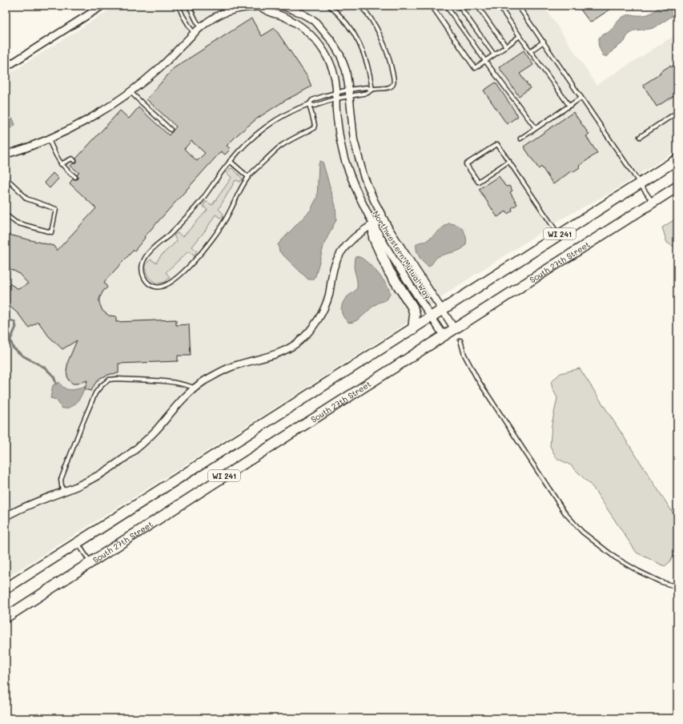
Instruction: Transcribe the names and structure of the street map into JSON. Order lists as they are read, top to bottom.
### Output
{
  "streets": {
    "main road": ["WI 241", "South 27th Street"],
    "street": ["Northwestern Mutual Way"]
  },
  "crossings": [
    ["WI 241", "Northwestern Mutual Way"],
    ["Northwestern Mutual Way", "South 27th Street"]
  ]
}
